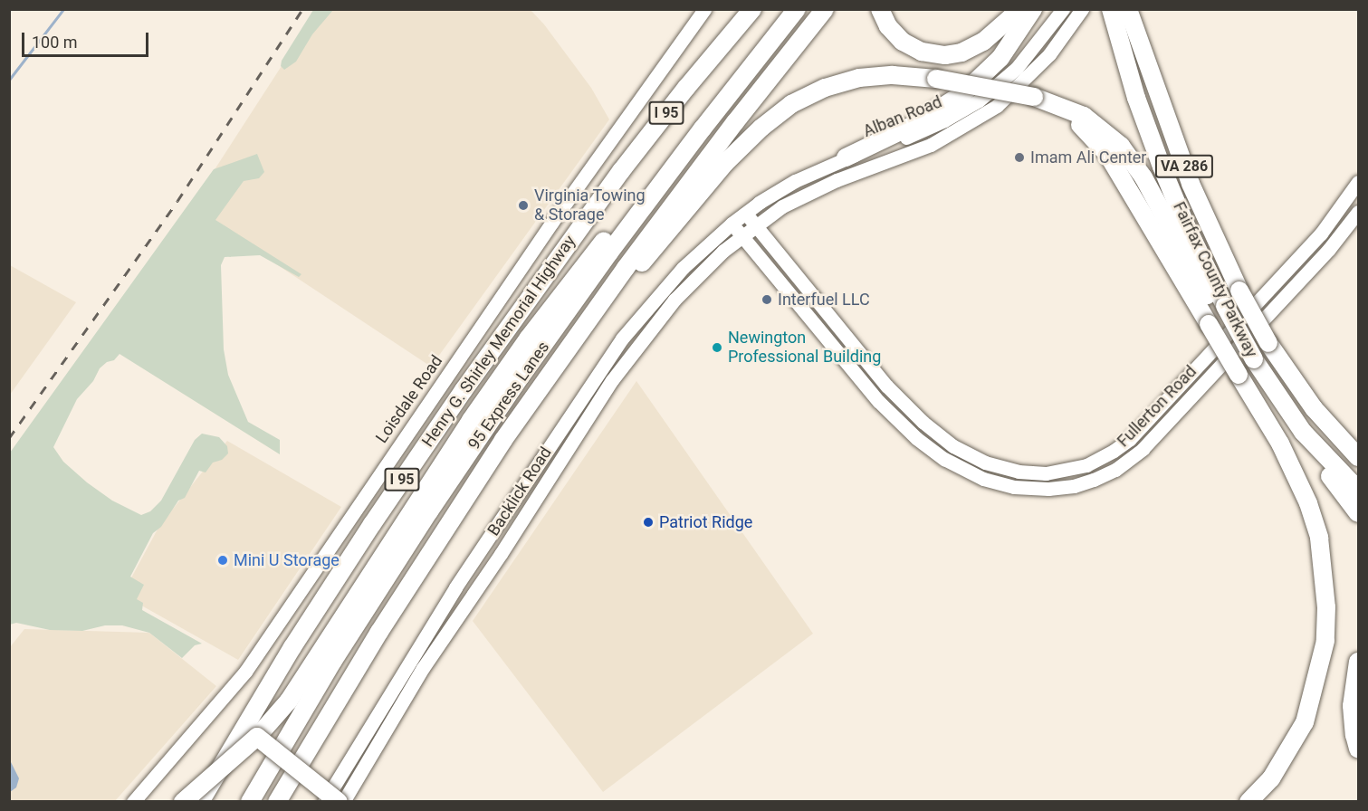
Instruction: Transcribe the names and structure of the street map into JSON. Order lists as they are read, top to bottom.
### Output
{
  "streets": {
    "highway": [
      "I 95",
      "VA 286",
      "Fairfax County Parkway",
      "Henry G. Shirley Memorial Highway",
      "95 Express Lanes"
    ],
    "main road": [
      "Alban Road",
      "Loisdale Road",
      "Fullerton Road",
      "Backlick Road"
    ]
  },
  "crossings": [
    ["Alban Road", "Fullerton Road"],
    ["Alban Road", "Backlick Road"],
    ["Fullerton Road", "Backlick Road"]
  ],
  "places": [
    "Imam Ali Center",
    "Virginia Towing & Storage",
    "Interfuel LLC",
    "Newington Professional Building",
    "Patriot Ridge",
    "Mini U Storage"
  ],
  "scale_bar": "100 m"
}
